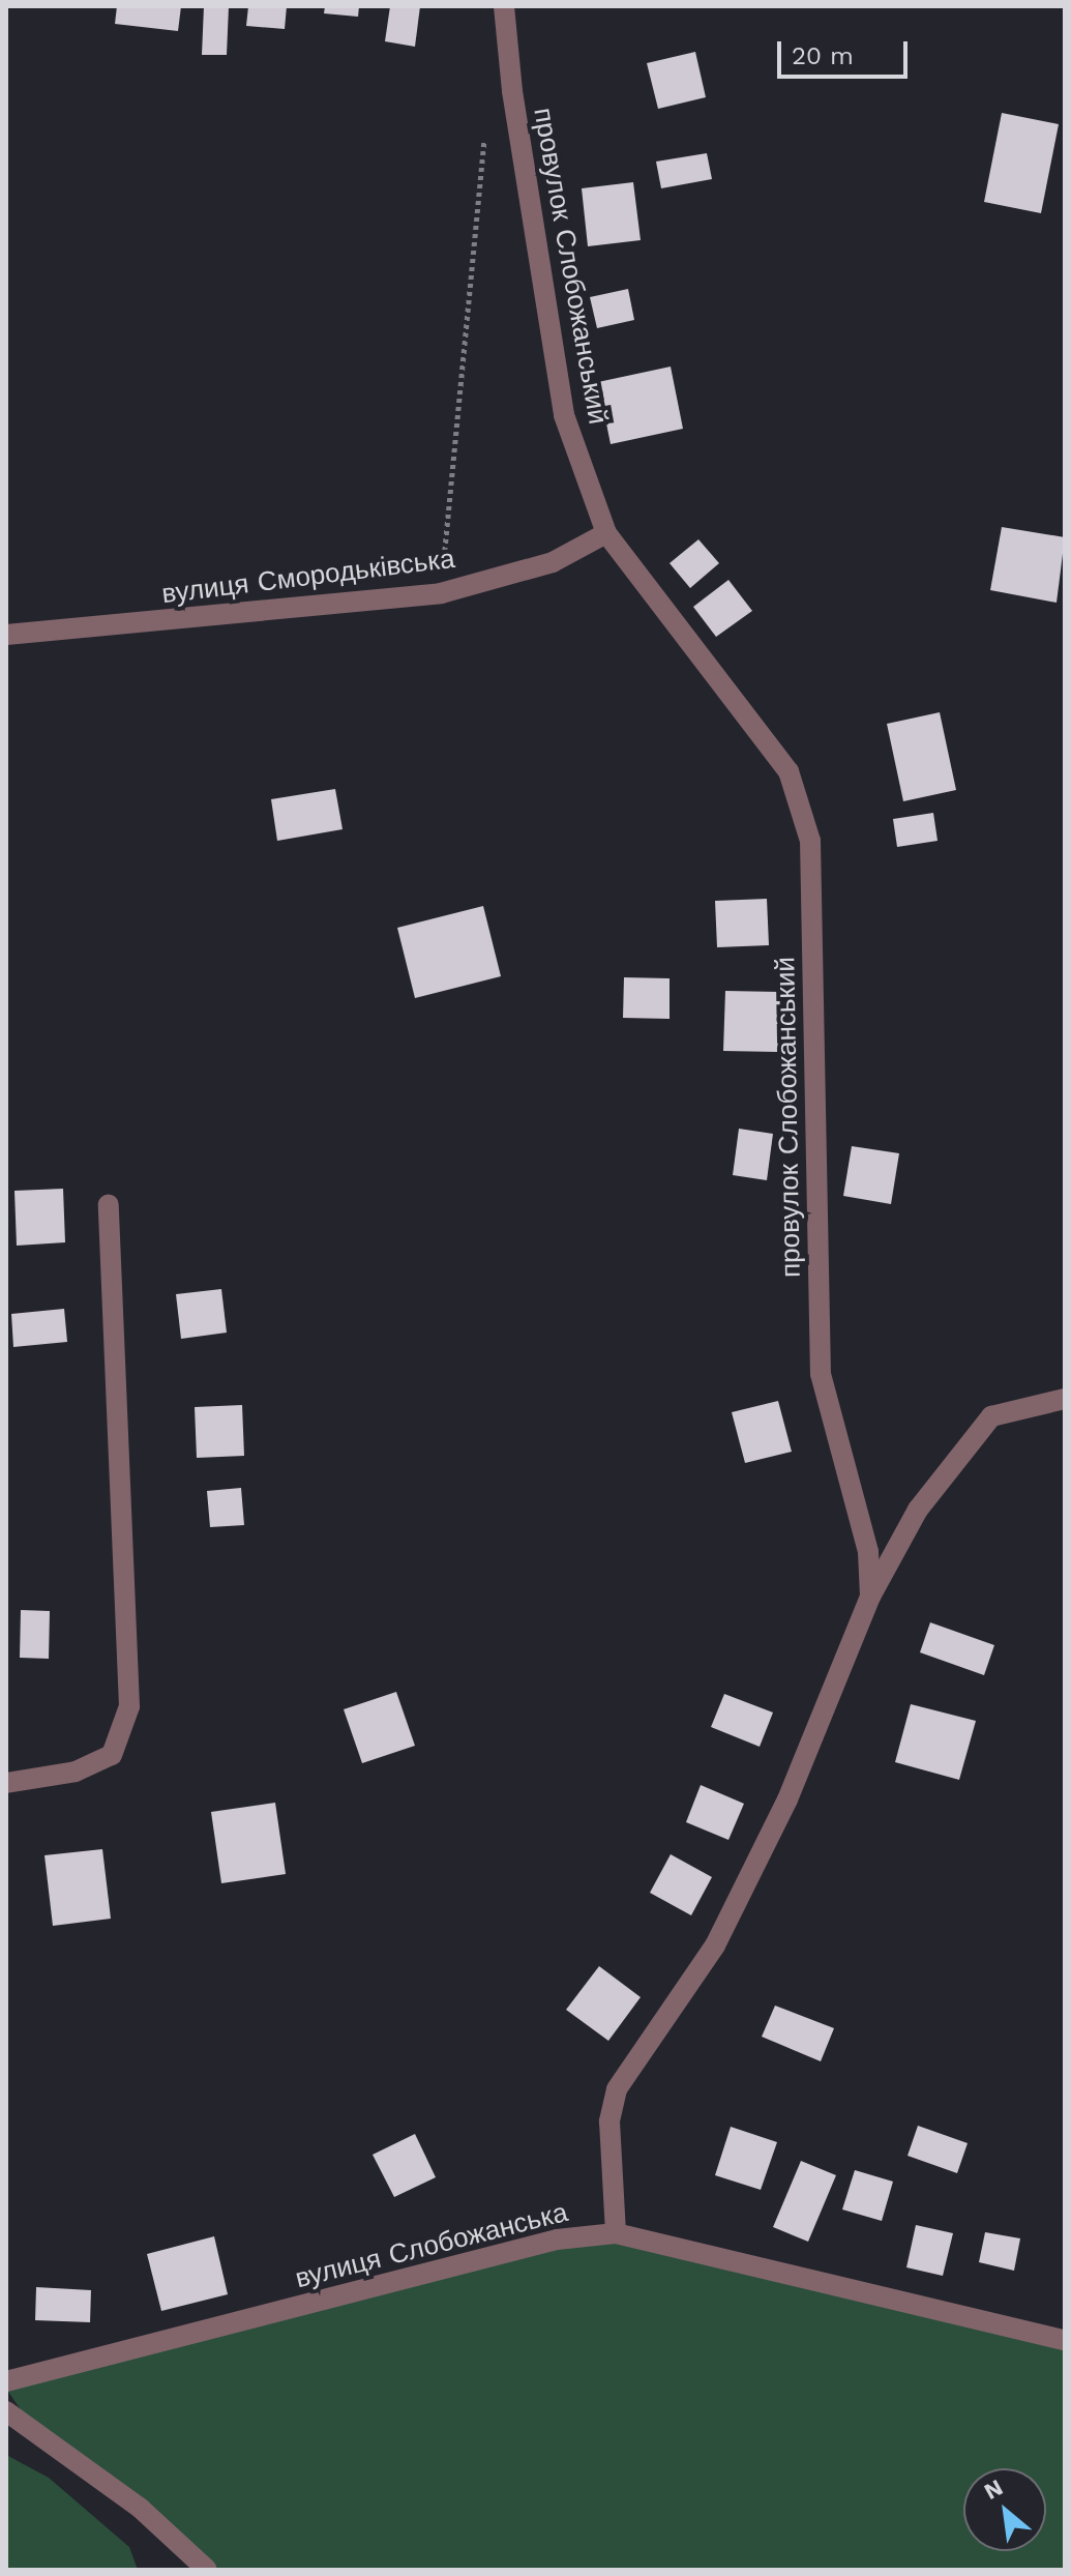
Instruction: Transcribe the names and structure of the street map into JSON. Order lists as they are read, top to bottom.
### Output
{
  "streets": {
    "street": ["провулок Слобожанський", "вулиця Смородьківська", "вулиця Слобожанська"]
  },
  "crossings": [
    ["провулок Слобожанський", "вулиця Смородьківська"],
    ["провулок Слобожанський", "вулиця Слобожанська"]
  ],
  "scale_bar": "20 m",
  "north": "top left"
}
